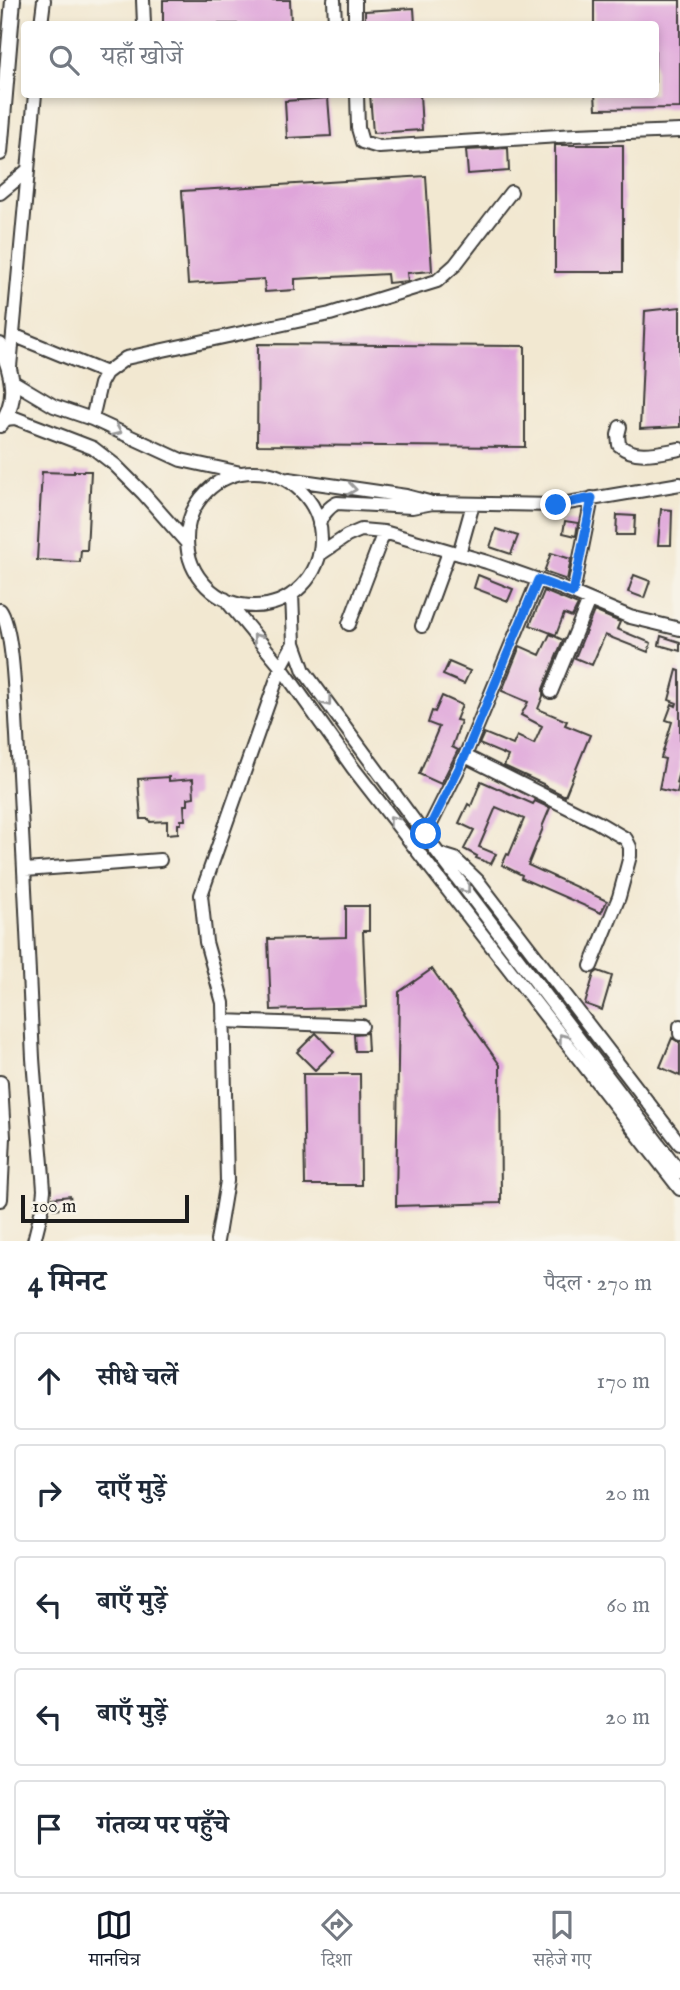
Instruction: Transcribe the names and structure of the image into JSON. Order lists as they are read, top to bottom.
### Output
{
  "scale_bar": "100 m",
  "page": {
    "search": "यहाँ खोजें",
    "scale": "100 m",
    "heading": ["4 मिनट", "पैदल · 270 m"],
    "list": [
      ["सीधे चलें", "170 m"],
      ["दाएँ मुड़ें", "20 m"],
      ["बाएँ मुड़ें", "60 m"],
      ["बाएँ मुड़ें", "20 m"],
      "गंतव्य पर पहुँचे"
    ],
    "nav": ["मानचित्र", "दिशा", "सहेजे गए"]
  }
}
